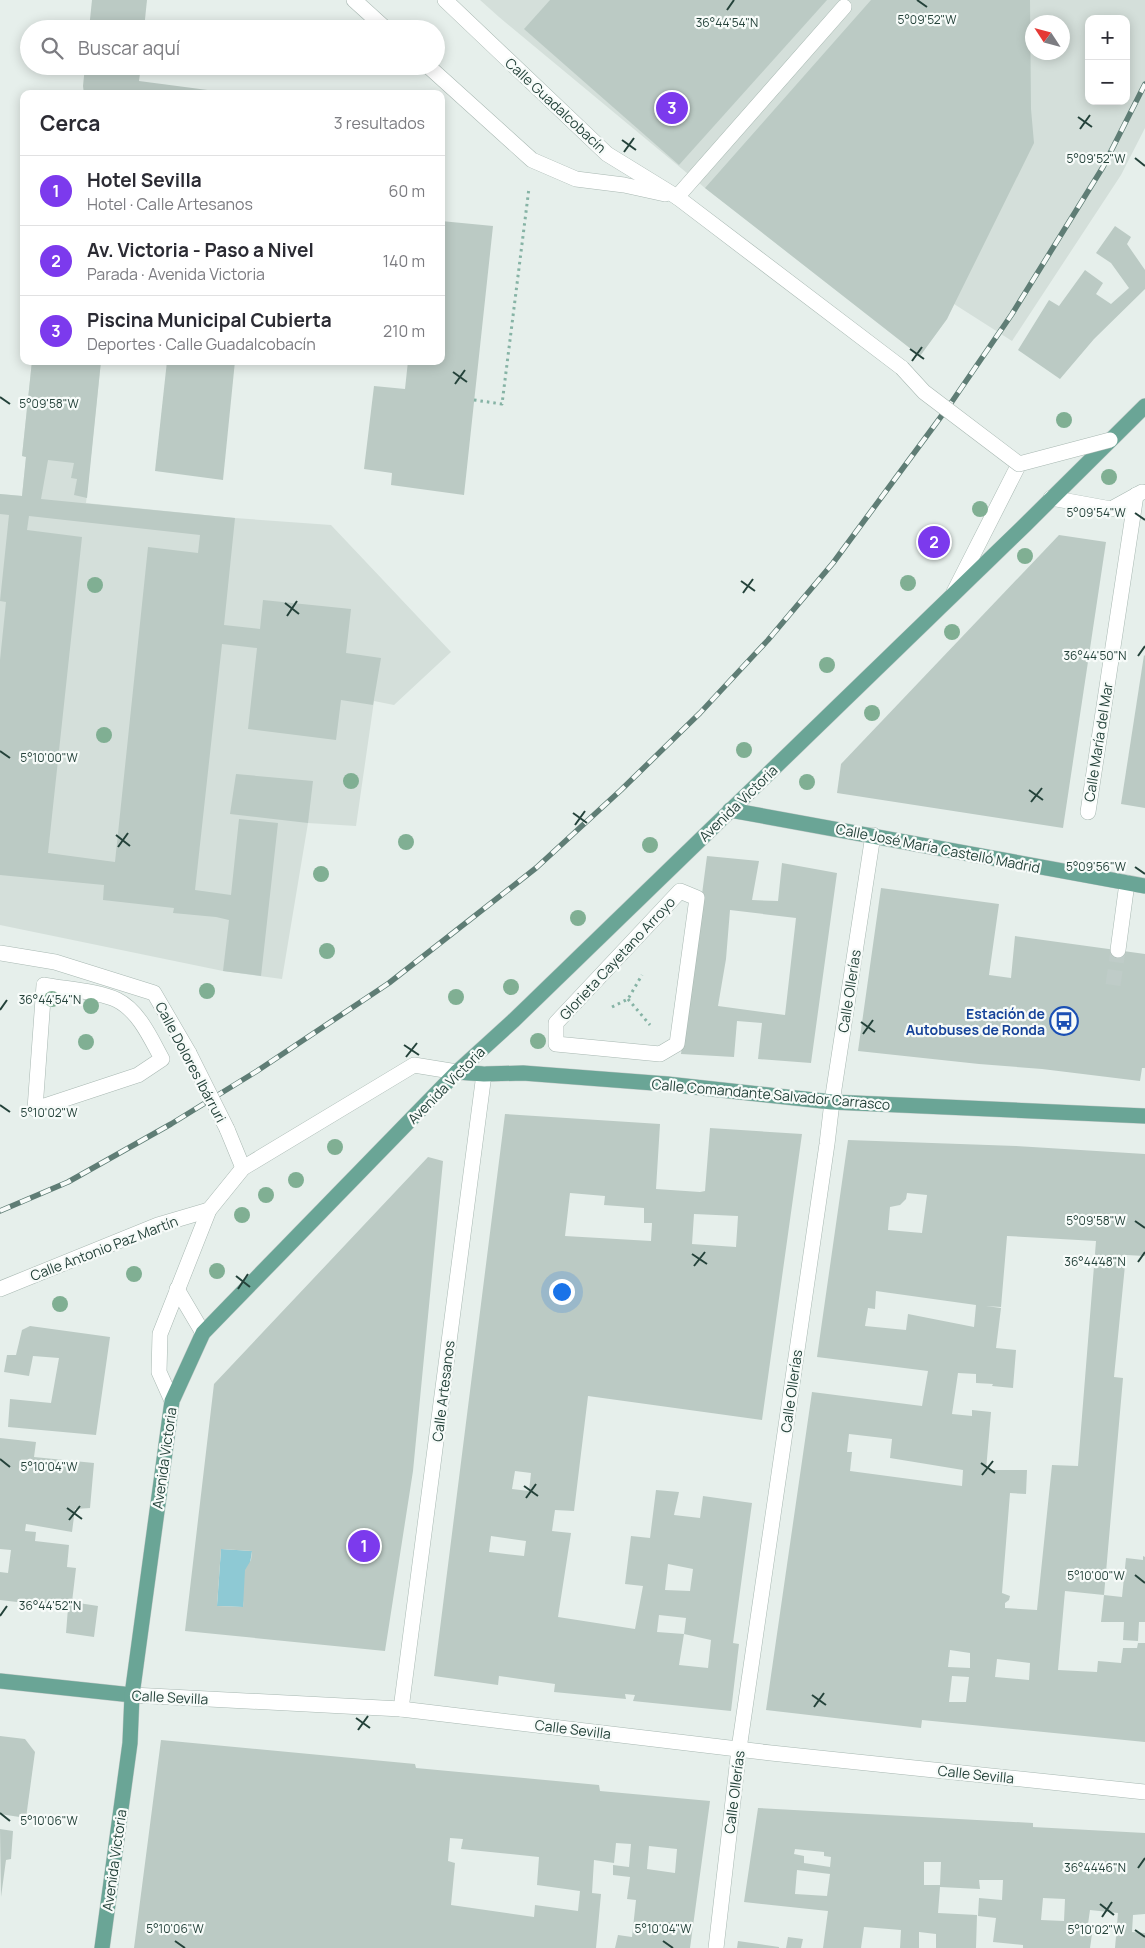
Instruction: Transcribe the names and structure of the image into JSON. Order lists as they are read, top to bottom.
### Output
{
  "streets": {
    "main road": [
      "Avenida Victoria",
      "Calle José María Castelló Madrid",
      "Calle Comandante Salvador Carrasco",
      "Calle Sevilla"
    ],
    "street": [
      "Calle Guadalcobacín",
      "Calle María del Mar",
      "Glorieta Cayetano Arroyo",
      "Calle Ollerías",
      "Calle Dolores Ibárruri",
      "Calle Antonio Paz Martín",
      "Calle Artesanos"
    ]
  },
  "crossings": [
    ["Avenida Victoria", "Calle José María Castelló Madrid"],
    ["Avenida Victoria", "Calle Comandante Salvador Carrasco"],
    ["Avenida Victoria", "Calle Sevilla"],
    ["Calle José María Castelló Madrid", "Calle Ollerías"],
    ["Calle Ollerías", "Calle Comandante Salvador Carrasco"],
    ["Calle Ollerías", "Calle Sevilla"],
    ["Calle Comandante Salvador Carrasco", "Calle Artesanos"],
    ["Calle Artesanos", "Calle Sevilla"]
  ],
  "places": {
    "bus stop": ["Estación de Autobuses de Ronda"]
  },
  "north": "top left",
  "page": {
    "map_buttons": ["+", "−"],
    "search": "Buscar aquí",
    "pins": ["3", "2", "1"],
    "heading": ["Cerca", "3 resultados"],
    "list": [
      {
        "mark": "1",
        "name": "Hotel Sevilla",
        "note": "Hotel · Calle Artesanos",
        "value": "60 m"
      },
      {
        "mark": "2",
        "name": "Av. Victoria - Paso a Nivel",
        "note": "Parada · Avenida Victoria",
        "value": "140 m"
      },
      {
        "mark": "3",
        "name": "Piscina Municipal Cubierta",
        "note": "Deportes · Calle Guadalcobacín",
        "value": "210 m"
      }
    ]
  },
  "coordinates": [
    "5°09'52\"W",
    "36°44'54\"N",
    "5°09'58\"W",
    "5°09'54\"W",
    "36°44'50\"N",
    "5°10'00\"W",
    "5°09'56\"W",
    "5°10'02\"W",
    "36°44'48\"N",
    "5°10'04\"W",
    "36°44'52\"N",
    "5°10'06\"W",
    "36°44'46\"N"
  ]
}
